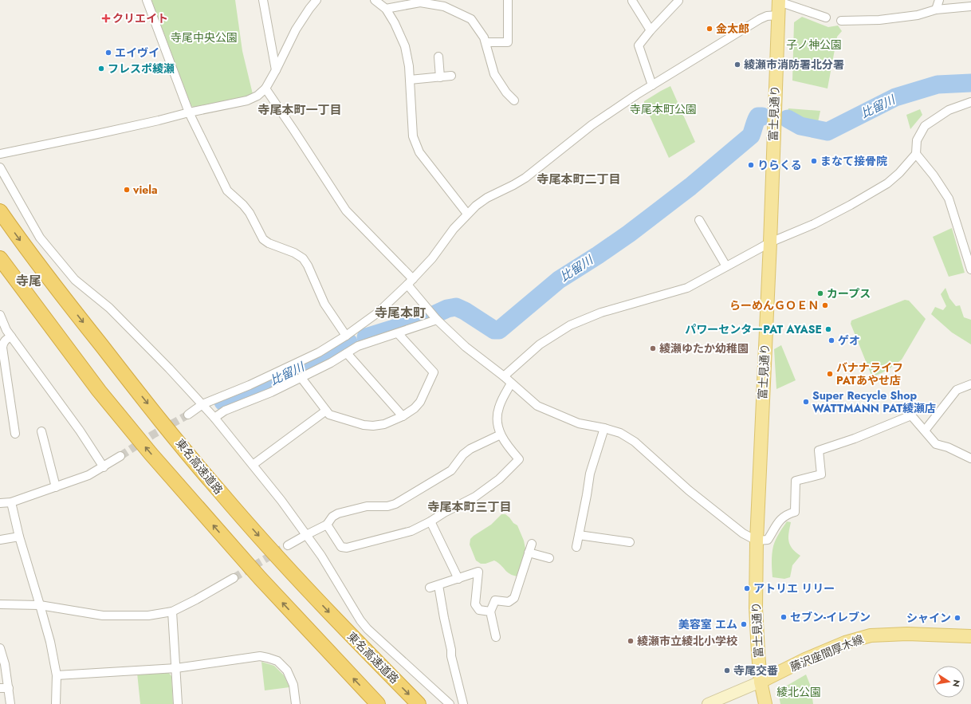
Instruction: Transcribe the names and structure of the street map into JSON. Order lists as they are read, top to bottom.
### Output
{
  "streets": {
    "highway": ["東名高速道路"],
    "main road": ["富士見通り", "藤沢座間厚木線"]
  },
  "crossings": [
    ["富士見通り", "藤沢座間厚木線"]
  ],
  "districts": [
    "寺尾本町一丁目",
    "寺尾本町二丁目",
    "寺尾",
    "寺尾本町",
    "寺尾本町三丁目"
  ],
  "water": ["比留川"],
  "parks": [
    "寺尾中央公園",
    "子ノ神公園",
    "寺尾本町公園",
    "綾北公園"
  ],
  "places": {
    "health": ["クリエイト"],
    "other": [
      "金太郎",
      "エイヴイ",
      "綾瀬市消防署北分署",
      "フレスポ綾瀬",
      "まなて接骨院",
      "りらくる",
      "viela",
      "カープス",
      "らーめんＧＯＥＮ",
      "パワーセンターPAT AYASE",
      "ゲオ",
      "綾瀬ゆたか幼稚園",
      "バナナライフ PATあやせ店",
      "Super Recycle Shop WATTMANN PAT綾瀬店",
      "アトリエ リリー",
      "セブン-イレブン",
      "シャイン",
      "美容室 エム",
      "綾瀬市立綾北小学校",
      "寺尾交番"
    ]
  },
  "north": "right"
}
